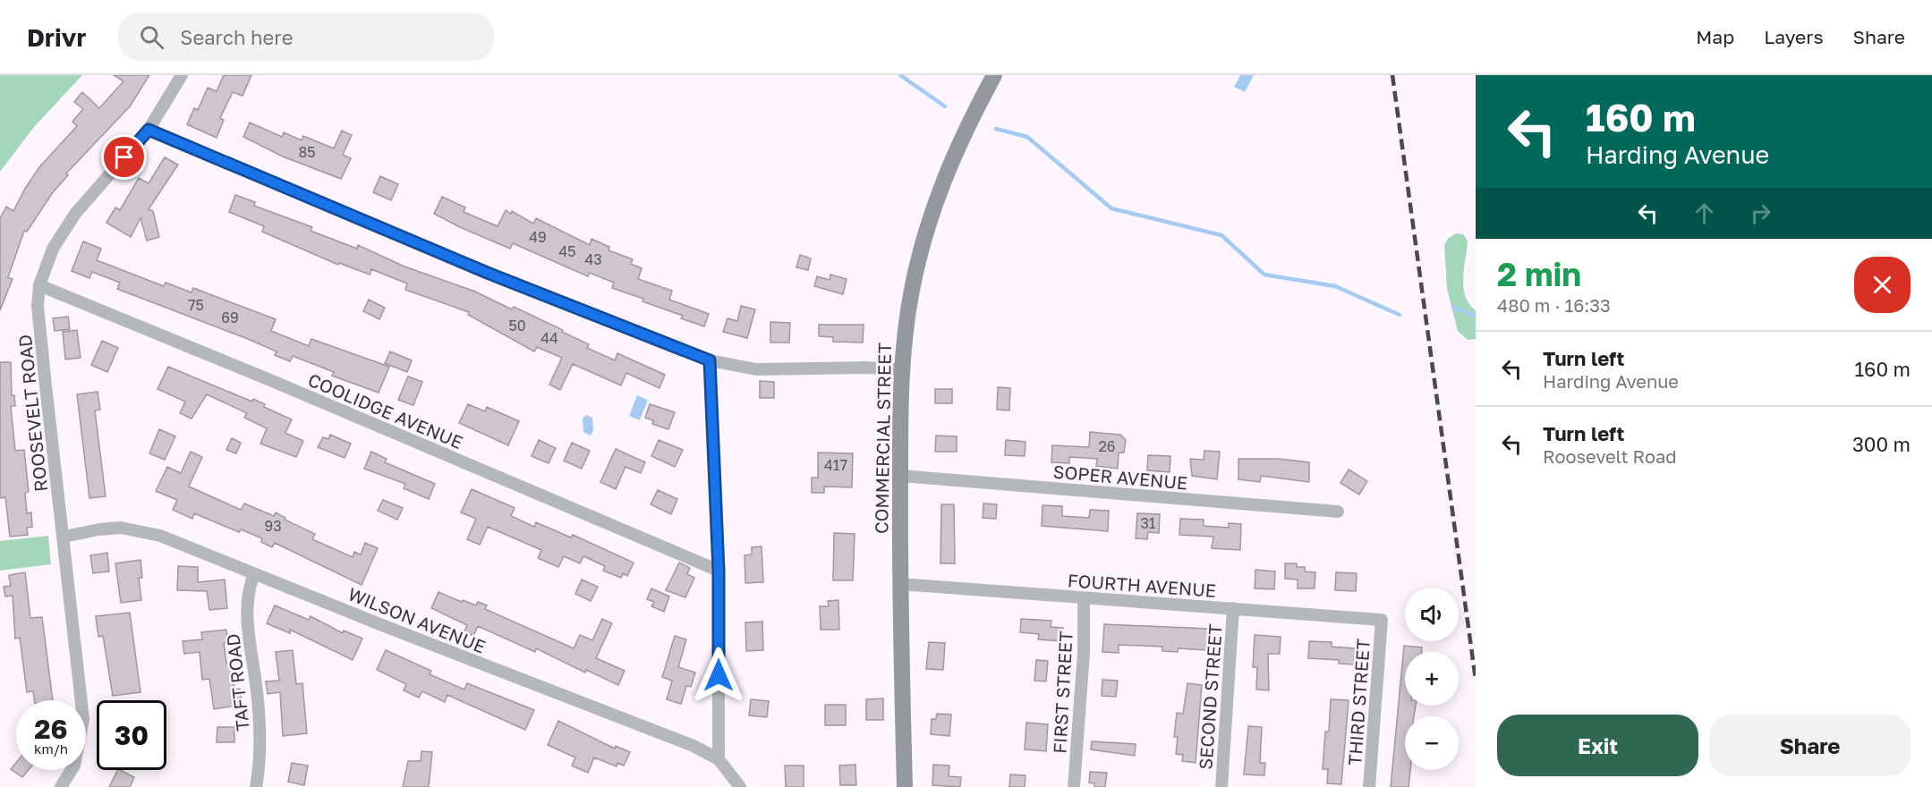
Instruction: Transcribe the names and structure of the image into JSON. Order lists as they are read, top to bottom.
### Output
{
  "streets": {
    "main road": ["COMMERCIAL STREET"],
    "street": [
      "COOLIDGE AVENUE",
      "ROOSEVELT ROAD",
      "SOPER AVENUE",
      "FOURTH AVENUE",
      "WILSON AVENUE",
      "TAFT ROAD",
      "FIRST STREET",
      "SECOND STREET",
      "THIRD STREET"
    ]
  },
  "crossings": [
    ["COOLIDGE AVENUE", "ROOSEVELT ROAD"],
    ["ROOSEVELT ROAD", "WILSON AVENUE"],
    ["COMMERCIAL STREET", "SOPER AVENUE"],
    ["COMMERCIAL STREET", "FOURTH AVENUE"],
    ["FOURTH AVENUE", "FIRST STREET"],
    ["FOURTH AVENUE", "SECOND STREET"],
    ["FOURTH AVENUE", "THIRD STREET"],
    ["WILSON AVENUE", "TAFT ROAD"]
  ],
  "house_numbers": [
    "85",
    "49",
    "45",
    "43",
    "75",
    "69",
    "50",
    "44",
    "26",
    "417",
    "31",
    "93"
  ],
  "page": {
    "header": "Drivr",
    "search": "Search here",
    "nav": ["Map", "Layers", "Share"],
    "turn": ["160 m", "Harding Avenue"],
    "heading": ["2 min", "480 m · 16:33"],
    "list": [
      {
        "name": "Turn left",
        "note": "Harding Avenue",
        "value": "160 m"
      },
      {
        "name": "Turn left",
        "note": "Roosevelt Road",
        "value": "300 m"
      }
    ],
    "map_buttons": ["+", "−"],
    "speed": "26 km/h",
    "limit": "30",
    "buttons": ["Exit", "Share"]
  }
}
